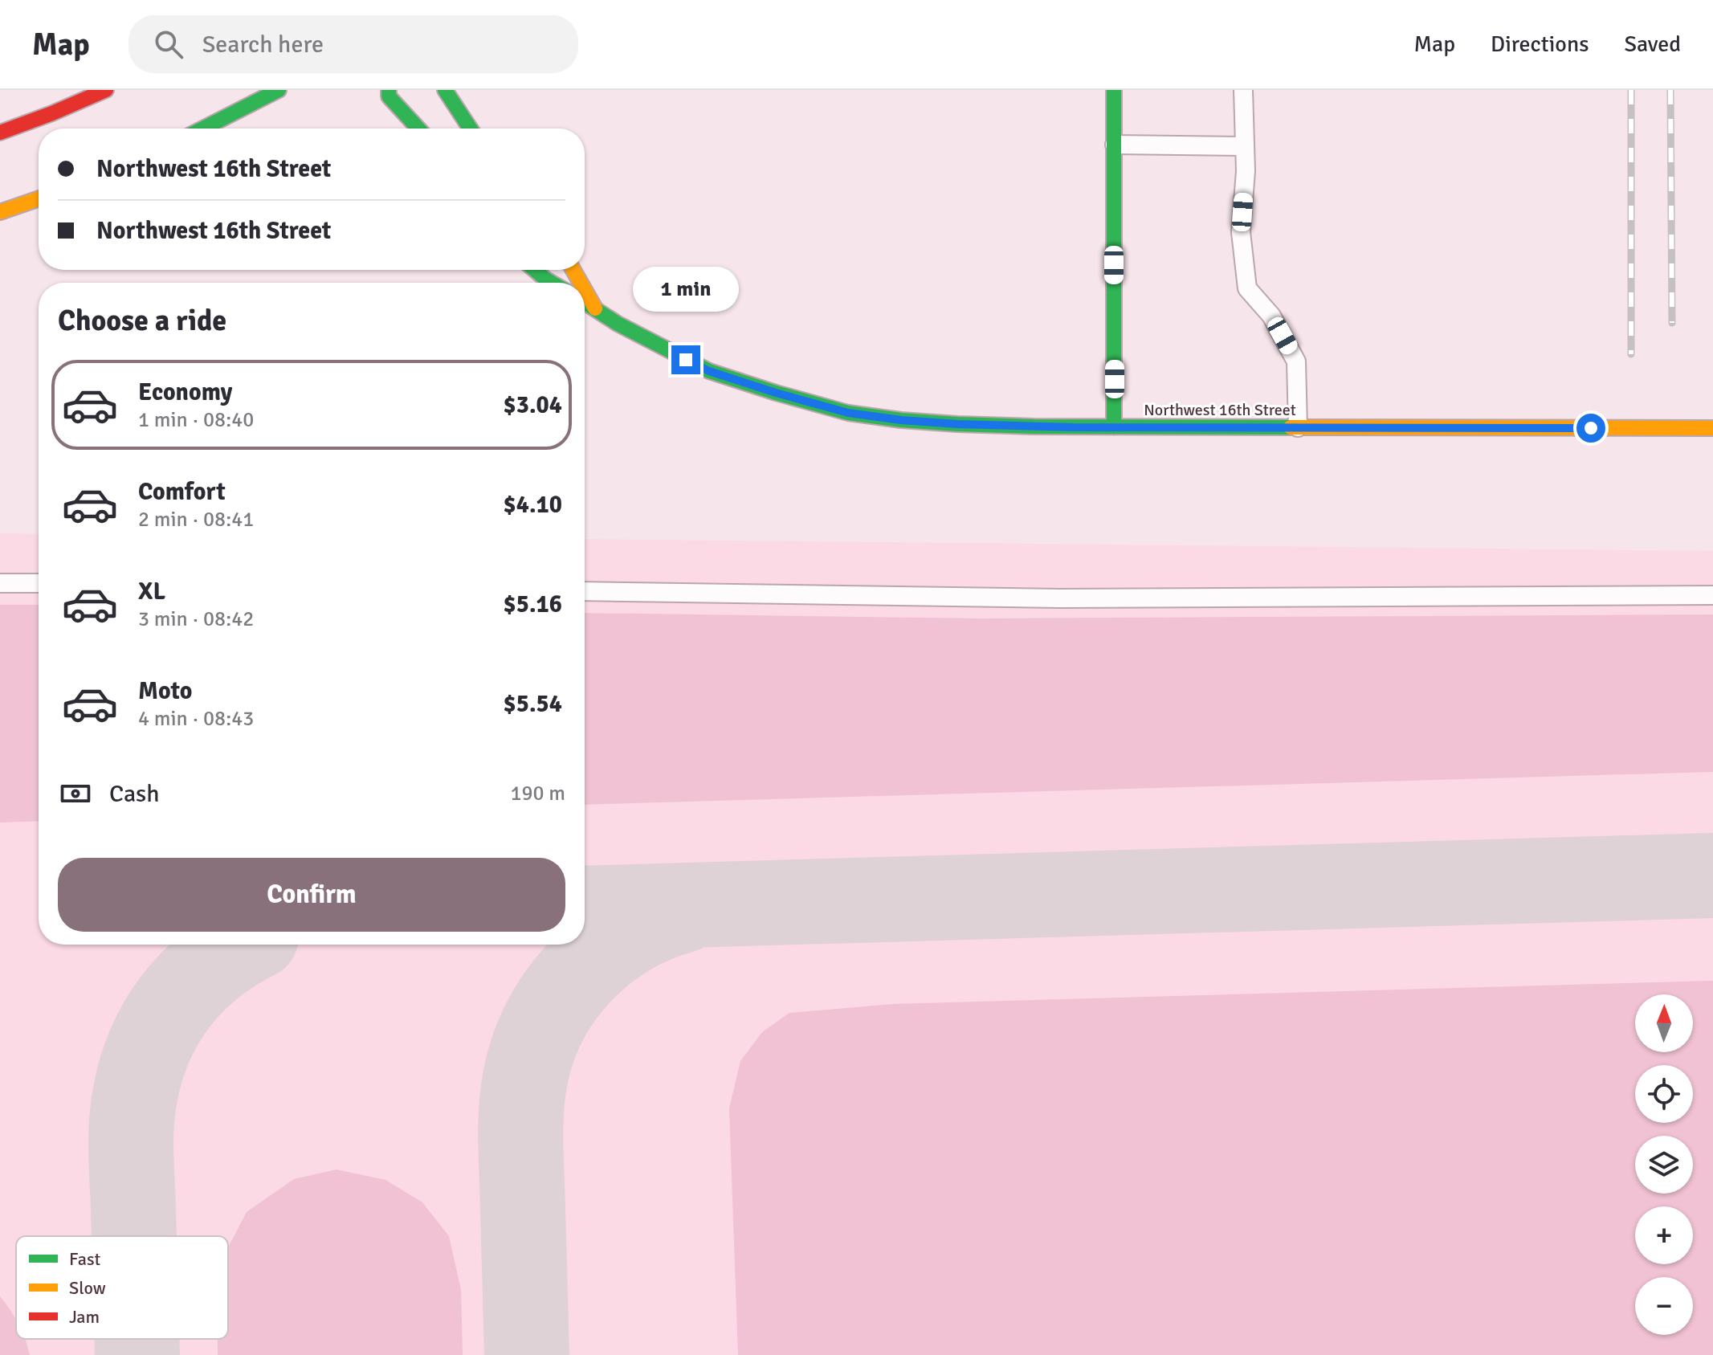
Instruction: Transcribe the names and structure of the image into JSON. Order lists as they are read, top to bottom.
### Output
{
  "streets": {
    "main road": ["Northwest 16th Street"]
  },
  "legend": ["Fast", "Slow", "Jam"],
  "north": "top",
  "page": {
    "header": "Map",
    "search": "Search here",
    "nav": ["Map", "Directions", "Saved"],
    "banner": ["Northwest 16th Street", "Northwest 16th Street"],
    "bubble": "1 min",
    "heading": "Choose a ride",
    "list": [
      {
        "name": "Economy",
        "note": "1 min · 08:40",
        "value": "$3.04"
      },
      {
        "name": "Comfort",
        "note": "2 min · 08:41",
        "value": "$4.10"
      },
      {
        "name": "XL",
        "note": "3 min · 08:42",
        "value": "$5.16"
      },
      {
        "name": "Moto",
        "note": "4 min · 08:43",
        "value": "$5.54"
      }
    ],
    "pay": ["Cash", "190 m"],
    "buttons": "Confirm",
    "map_buttons": ["+", "−"]
  }
}
